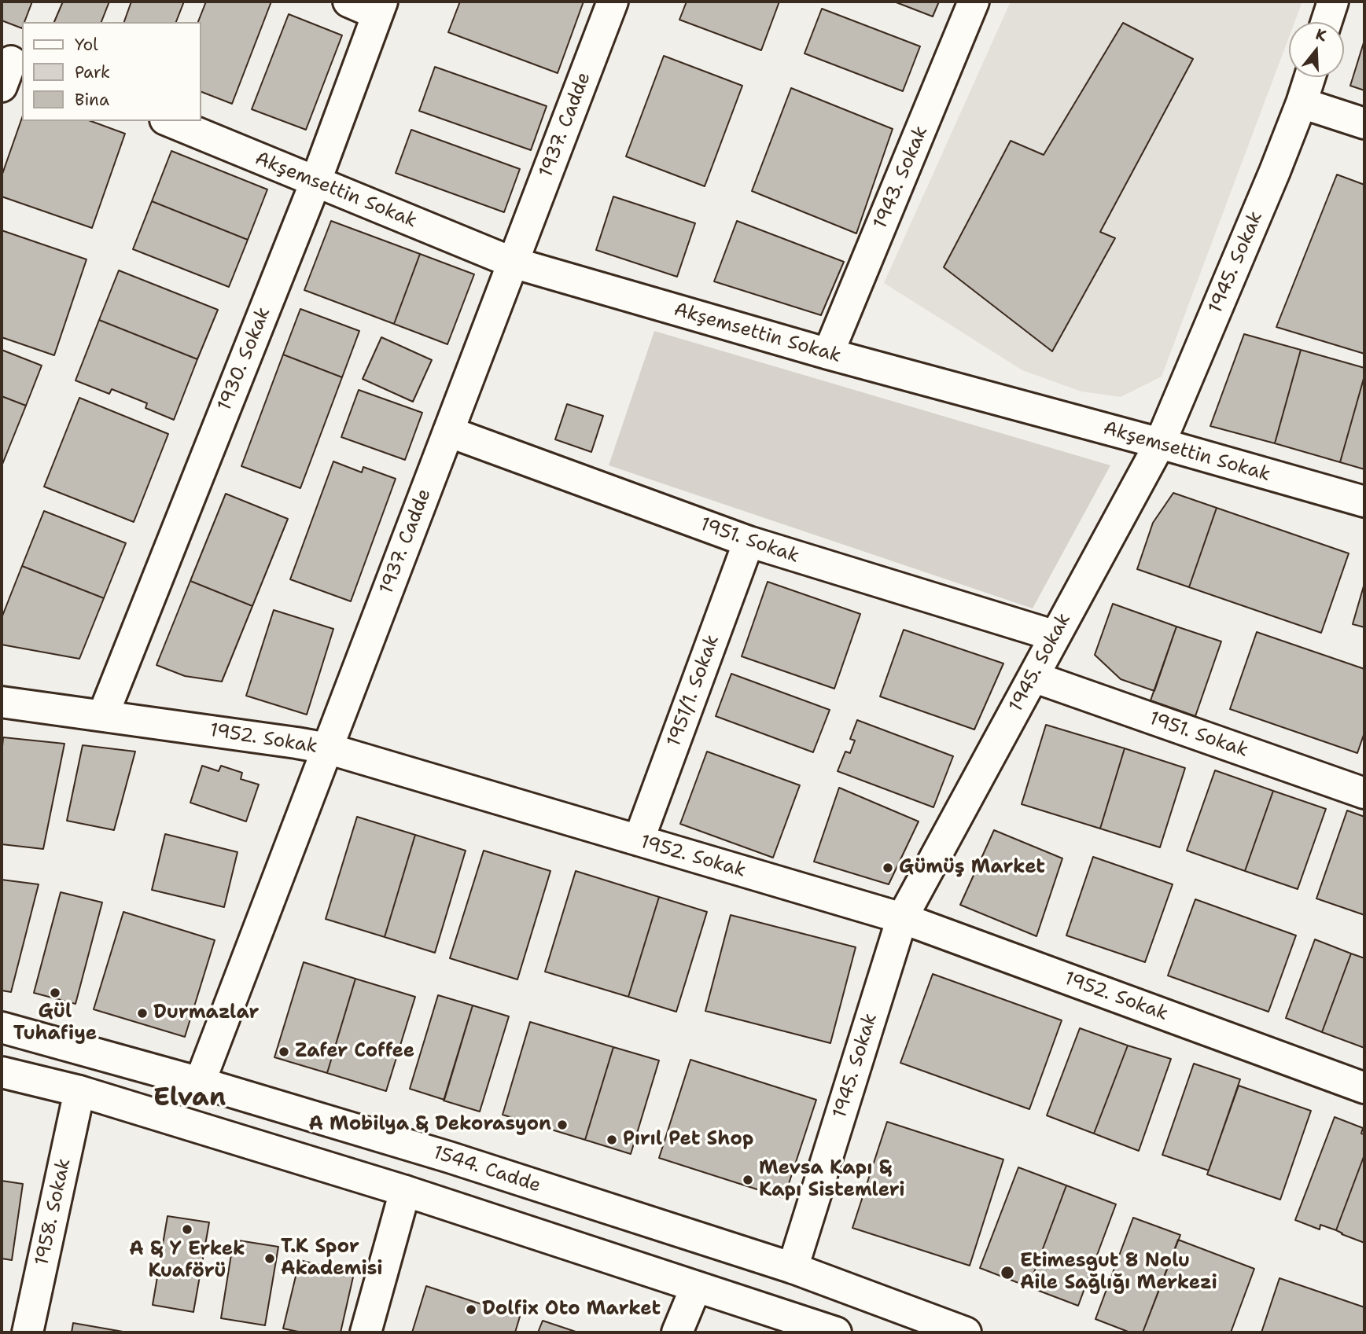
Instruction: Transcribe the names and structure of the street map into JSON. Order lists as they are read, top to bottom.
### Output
{
  "streets": {
    "street": [
      "1937. Cadde",
      "1943. Sokak",
      "Akşemsettin Sokak",
      "1945. Sokak",
      "1930. Sokak",
      "1951. Sokak",
      "1951/1. Sokak",
      "1952. Sokak",
      "1544. Cadde",
      "1958. Sokak"
    ]
  },
  "crossings": [
    ["1937. Cadde", "Akşemsettin Sokak"],
    ["1937. Cadde", "1951. Sokak"],
    ["1937. Cadde", "1952. Sokak"],
    ["1937. Cadde", "1544. Cadde"],
    ["1943. Sokak", "Akşemsettin Sokak"],
    ["Akşemsettin Sokak", "1945. Sokak"],
    ["Akşemsettin Sokak", "1930. Sokak"],
    ["1945. Sokak", "1951. Sokak"],
    ["1945. Sokak", "1952. Sokak"],
    ["1945. Sokak", "1544. Cadde"],
    ["1930. Sokak", "1952. Sokak"],
    ["1951. Sokak", "1951/1. Sokak"],
    ["1951/1. Sokak", "1952. Sokak"]
  ],
  "districts": ["Elvan"],
  "places": [
    "Gümüş Market",
    "Gül Tuhafiye",
    "Durmazlar",
    "Zafer Coffee",
    "A Mobilya & Dekorasyon",
    "Pırıl Pet Shop",
    "Mevsa Kapı & Kapı Sistemleri",
    "A & Y Erkek Kuaförü",
    "T.K Spor Akademisi",
    "Etimesgut 8 Nolu Aile Sağlığı Merkezi",
    "Dolfix Oto Market"
  ],
  "legend": ["Yol", "Park", "Bina"],
  "north": "top"
}
